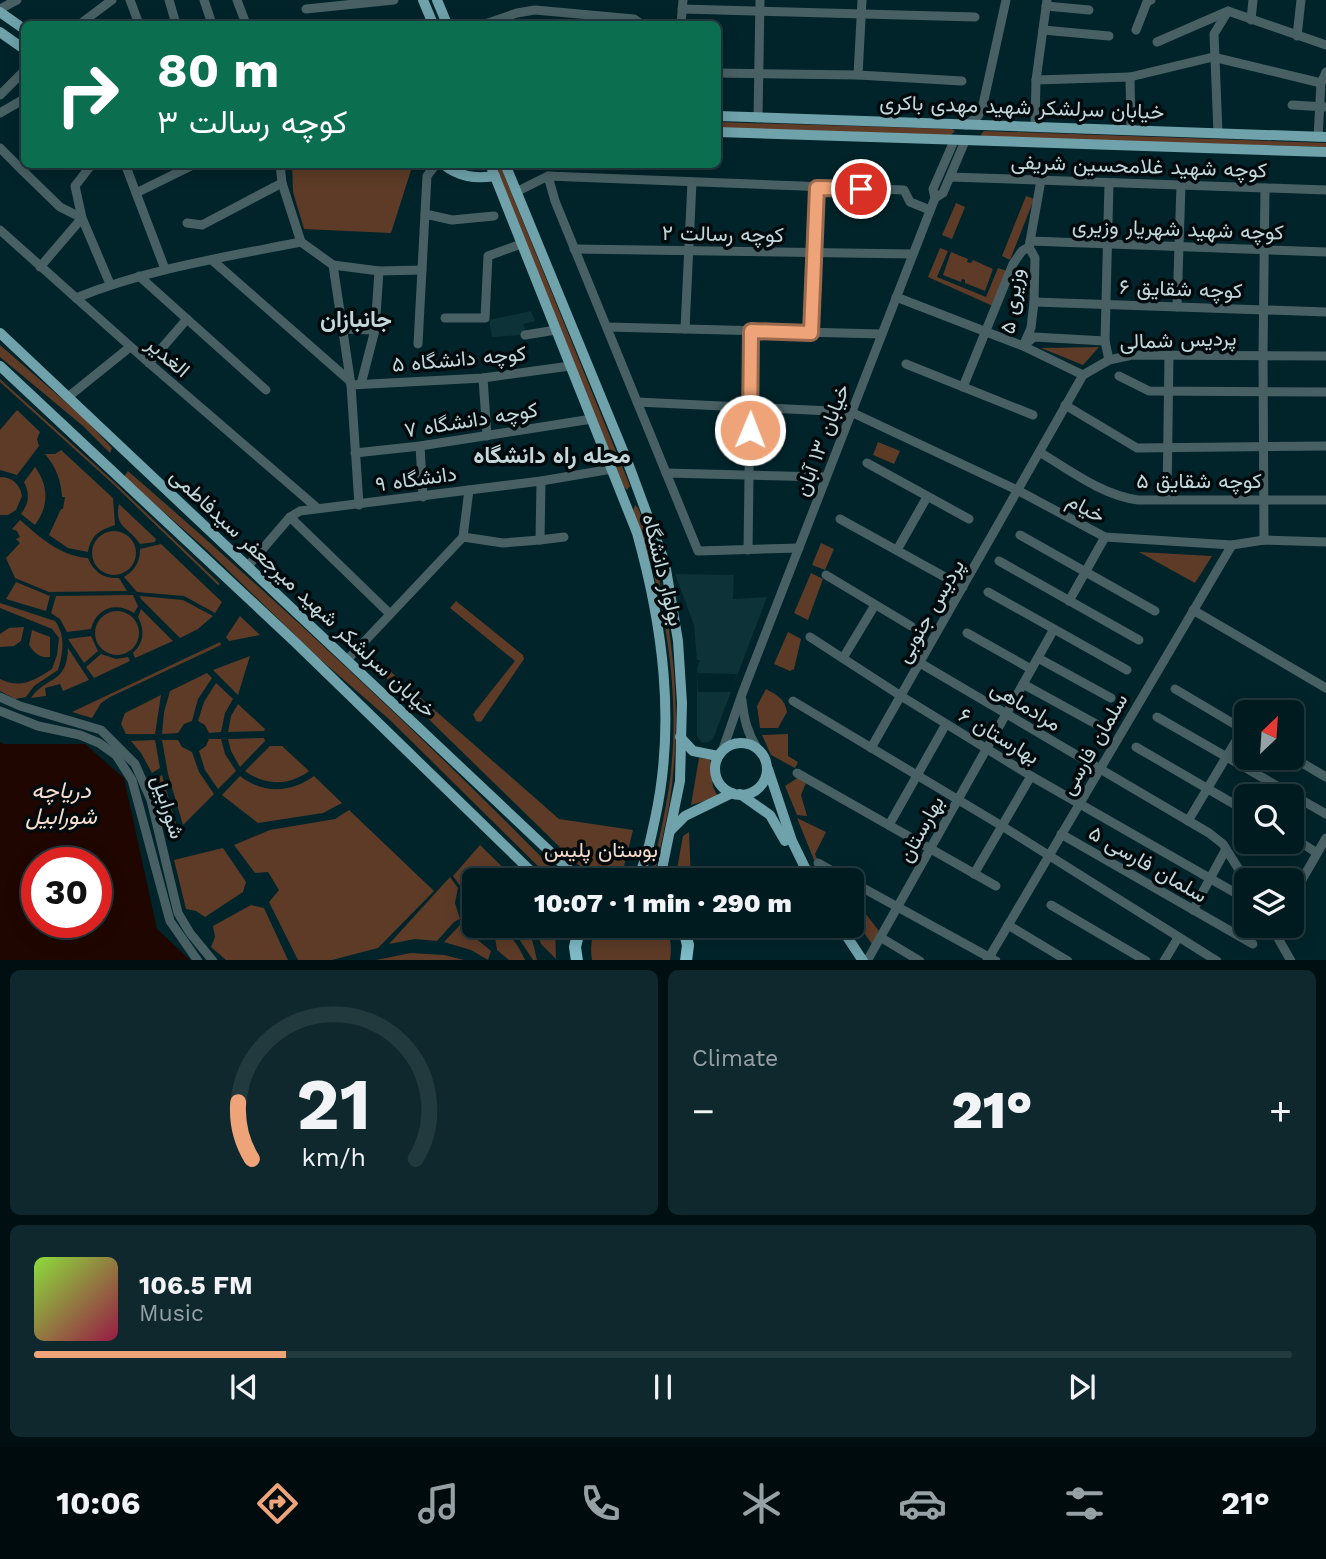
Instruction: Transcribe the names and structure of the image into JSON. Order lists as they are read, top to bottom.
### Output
{
  "streets": {
    "main road": ["خیابان سرلشکر شهید مهدی باکری", "بولوار دانشگاه", "خیابان سرلشکر شهید میرجعفر سیدفاطمی"],
    "street": [
      "کوچه شهید غلامحسین شریفی",
      "کوچه شهید شهریار وزیری",
      "کوچه رسالت ۲",
      "کوچه شقایق ۶",
      "وزیری ۵",
      "پردیس شمالی",
      "الغدیر",
      "کوچه دانشگاه ۵",
      "کوچه دانشگاه ۷",
      "خیابان ۱۳ آبان",
      "دانشگاه ۹",
      "کوچه شقایق ۵",
      "خیام",
      "پردیس جنوبی",
      "مرادماهی",
      "بهارستان ۶",
      "سلمان فارسی",
      "شورابیل",
      "بهارستان",
      "سلمان فارسی ۵"
    ]
  },
  "crossings": [
    ["خیابان سرلشکر شهید مهدی باکری", "خیابان ۱۳ آبان"],
    ["کوچه شهید غلامحسین شریفی", "وزیری ۵"],
    ["کوچه شهید غلامحسین شریفی", "خیابان ۱۳ آبان"],
    ["کوچه شهید شهریار وزیری", "وزیری ۵"],
    ["کوچه رسالت ۲", "خیابان ۱۳ آبان"],
    ["کوچه شقایق ۶", "وزیری ۵"],
    ["پردیس شمالی", "کوچه شقایق ۵"],
    ["پردیس شمالی", "خیام"],
    ["پردیس شمالی", "پردیس جنوبی"],
    ["الغدیر", "دانشگاه ۹"],
    ["کوچه دانشگاه ۵", "بولوار دانشگاه"],
    ["کوچه دانشگاه ۷", "بولوار دانشگاه"],
    ["خیابان ۱۳ آبان", "خیام"],
    ["دانشگاه ۹", "بولوار دانشگاه"],
    ["دانشگاه ۹", "خیابان سرلشکر شهید میرجعفر سیدفاطمی"],
    ["خیام", "پردیس جنوبی"],
    ["خیام", "سلمان فارسی"],
    ["پردیس جنوبی", "مرادماهی"],
    ["پردیس جنوبی", "بهارستان ۶"],
    ["مرادماهی", "سلمان فارسی"],
    ["مرادماهی", "بهارستان"],
    ["بهارستان ۶", "سلمان فارسی"],
    ["بهارستان ۶", "بهارستان"],
    ["سلمان فارسی", "سلمان فارسی ۵"]
  ],
  "districts": ["جانبازان", "محله راه دانشگاه"],
  "water": ["دریاچه شورابیل"],
  "parks": ["بوستان پلیس"],
  "north": "top right",
  "page": {
    "turn": ["80 m", "کوچه رسالت ۳"],
    "limit": "30",
    "trip": "10:07 · 1 min · 290 m",
    "tile": "Climate",
    "heat": ["−", "21°", "+"],
    "song": ["106.5 FM", "Music"],
    "tabs": ["10:06", "21°"],
    "gauge": ["21", "km/h"]
  }
}
